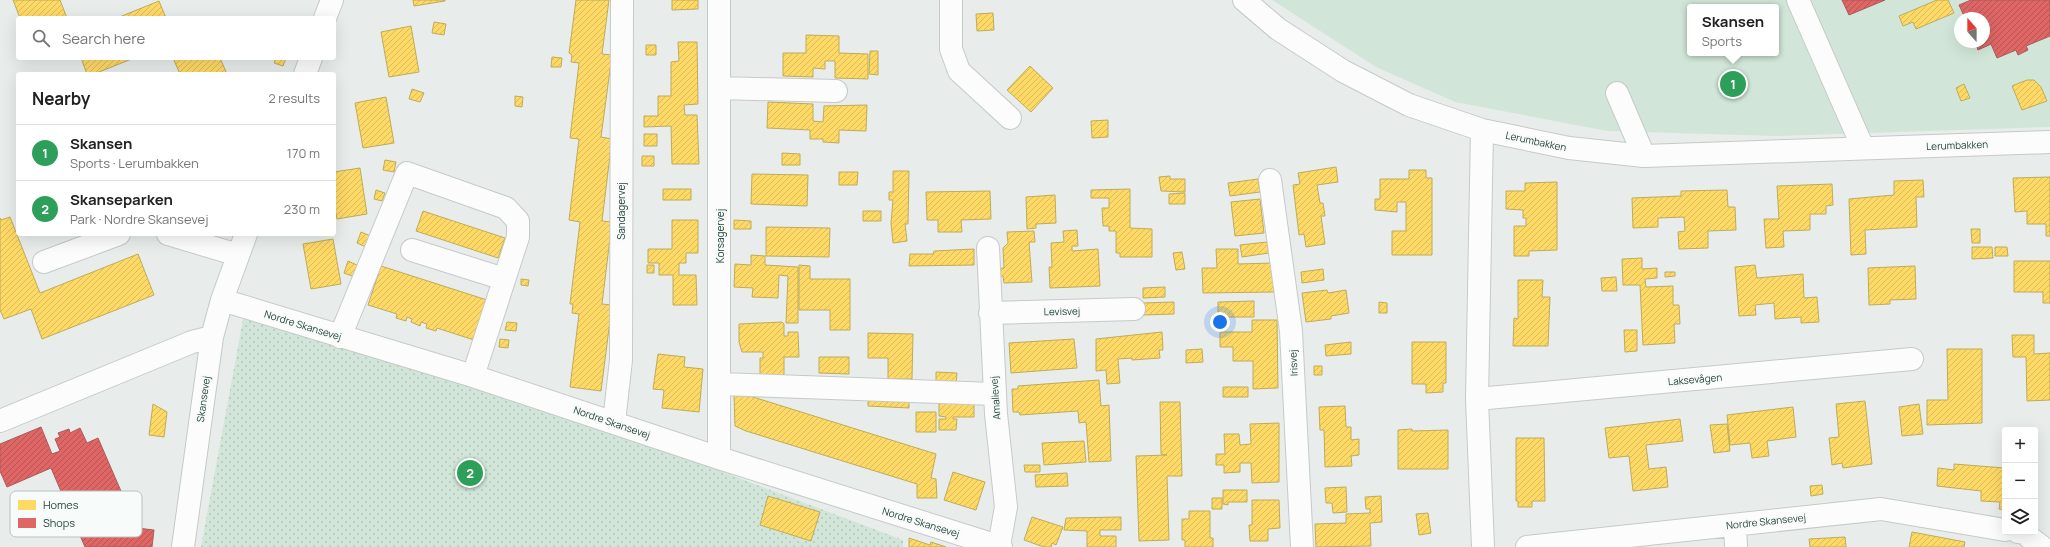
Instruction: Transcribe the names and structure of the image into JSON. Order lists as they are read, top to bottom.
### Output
{
  "streets": {
    "street": [
      "Lerumbakken",
      "Sandagervej",
      "Korsagervej",
      "Levisvej",
      "Nordre Skansevej",
      "Irisvej",
      "Laksevågen",
      "Amalievej",
      "Skansevej"
    ]
  },
  "crossings": [
    ["Sandagervej", "Nordre Skansevej"],
    ["Korsagervej", "Nordre Skansevej"],
    ["Levisvej", "Amalievej"],
    ["Nordre Skansevej", "Amalievej"],
    ["Nordre Skansevej", "Skansevej"]
  ],
  "legend": ["Homes", "Shops"],
  "north": "top",
  "page": {
    "popup": ["Skansen", "Sports"],
    "search": "Search here",
    "pins": ["1", "2"],
    "heading": ["Nearby", "2 results"],
    "list": [
      {
        "mark": "1",
        "name": "Skansen",
        "note": "Sports · Lerumbakken",
        "value": "170 m"
      },
      {
        "mark": "2",
        "name": "Skanseparken",
        "note": "Park · Nordre Skansevej",
        "value": "230 m"
      }
    ],
    "map_buttons": ["+", "−"]
  }
}
